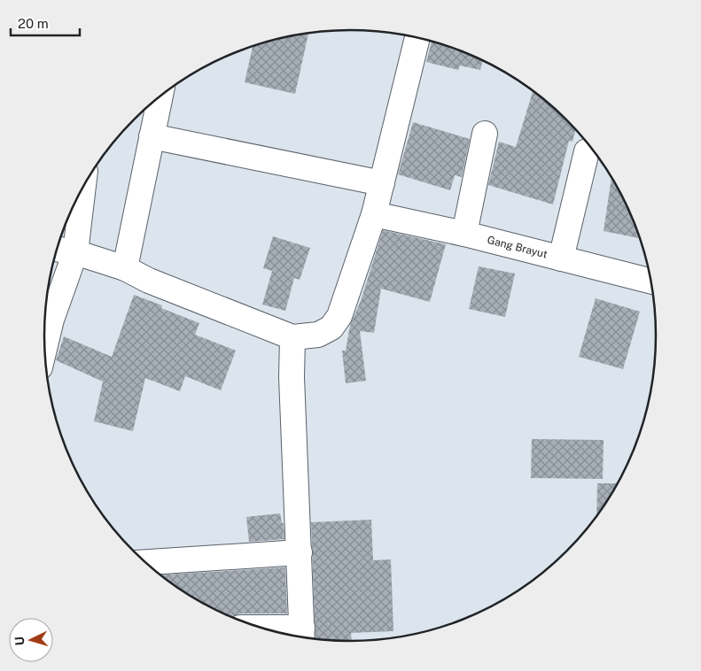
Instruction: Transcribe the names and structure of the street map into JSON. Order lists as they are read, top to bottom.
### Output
{
  "streets": {
    "street": ["Gang Brayut"]
  },
  "scale_bar": "20 m",
  "north": "left"
}
